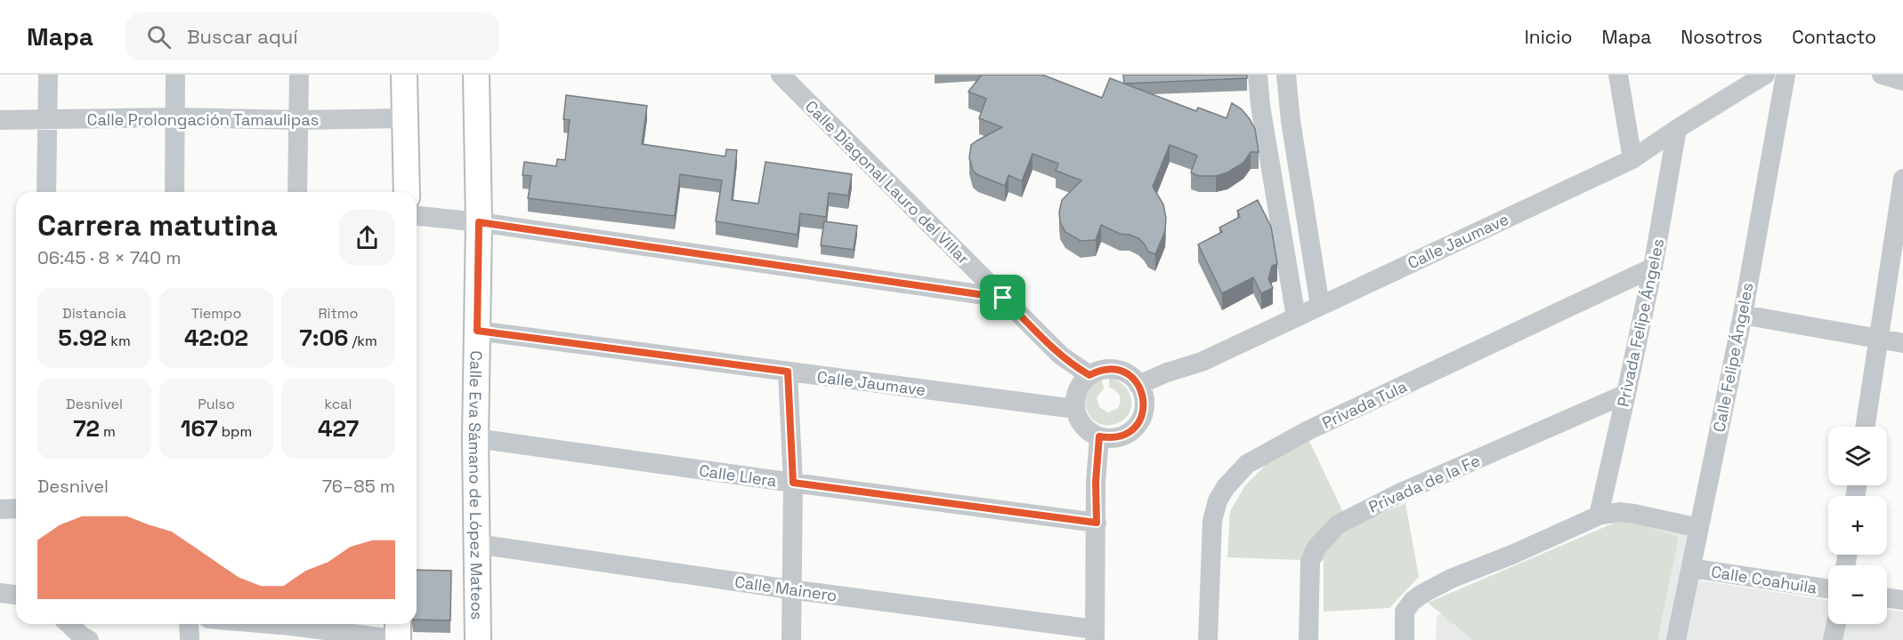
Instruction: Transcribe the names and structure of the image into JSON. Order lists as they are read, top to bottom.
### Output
{
  "streets": {
    "main road": ["Calle Eva Sámano de López Mateos"],
    "street": [
      "Calle Prolongación Tamaulipas",
      "Calle Diagonal Lauro del Villar",
      "Calle Jaumave",
      "Privada Felipe Ángeles",
      "Calle Felipe Ángeles",
      "Privada Tula",
      "Calle Llera",
      "Privada de la Fe",
      "Calle Coahuila",
      "Calle Mainero"
    ]
  },
  "crossings": [
    ["Calle Diagonal Lauro del Villar", "Calle Jaumave"],
    ["Calle Jaumave", "Privada Felipe Ángeles"],
    ["Calle Jaumave", "Calle Eva Sámano de López Mateos"],
    ["Privada Felipe Ángeles", "Privada Tula"],
    ["Privada Felipe Ángeles", "Privada de la Fe"],
    ["Calle Felipe Ángeles", "Calle Coahuila"],
    ["Calle Llera", "Calle Eva Sámano de López Mateos"],
    ["Calle Eva Sámano de López Mateos", "Calle Mainero"]
  ],
  "page": {
    "header": "Mapa",
    "search": "Buscar aquí",
    "nav": [
      "Inicio",
      "Mapa",
      "Nosotros",
      "Contacto"
    ],
    "heading": ["Carrera matutina", "06:45 · 8 × 740 m"],
    "stats": [
      ["Distancia", "5.92 km"],
      ["Tiempo", "42:02"],
      ["Ritmo", "7:06 /km"],
      ["Desnivel", "72 m"],
      ["Pulso", "167 bpm"],
      ["kcal", "427"]
    ],
    "map_buttons": ["+", "−"],
    "chart": ["Desnivel", "76–85 m"]
  }
}
